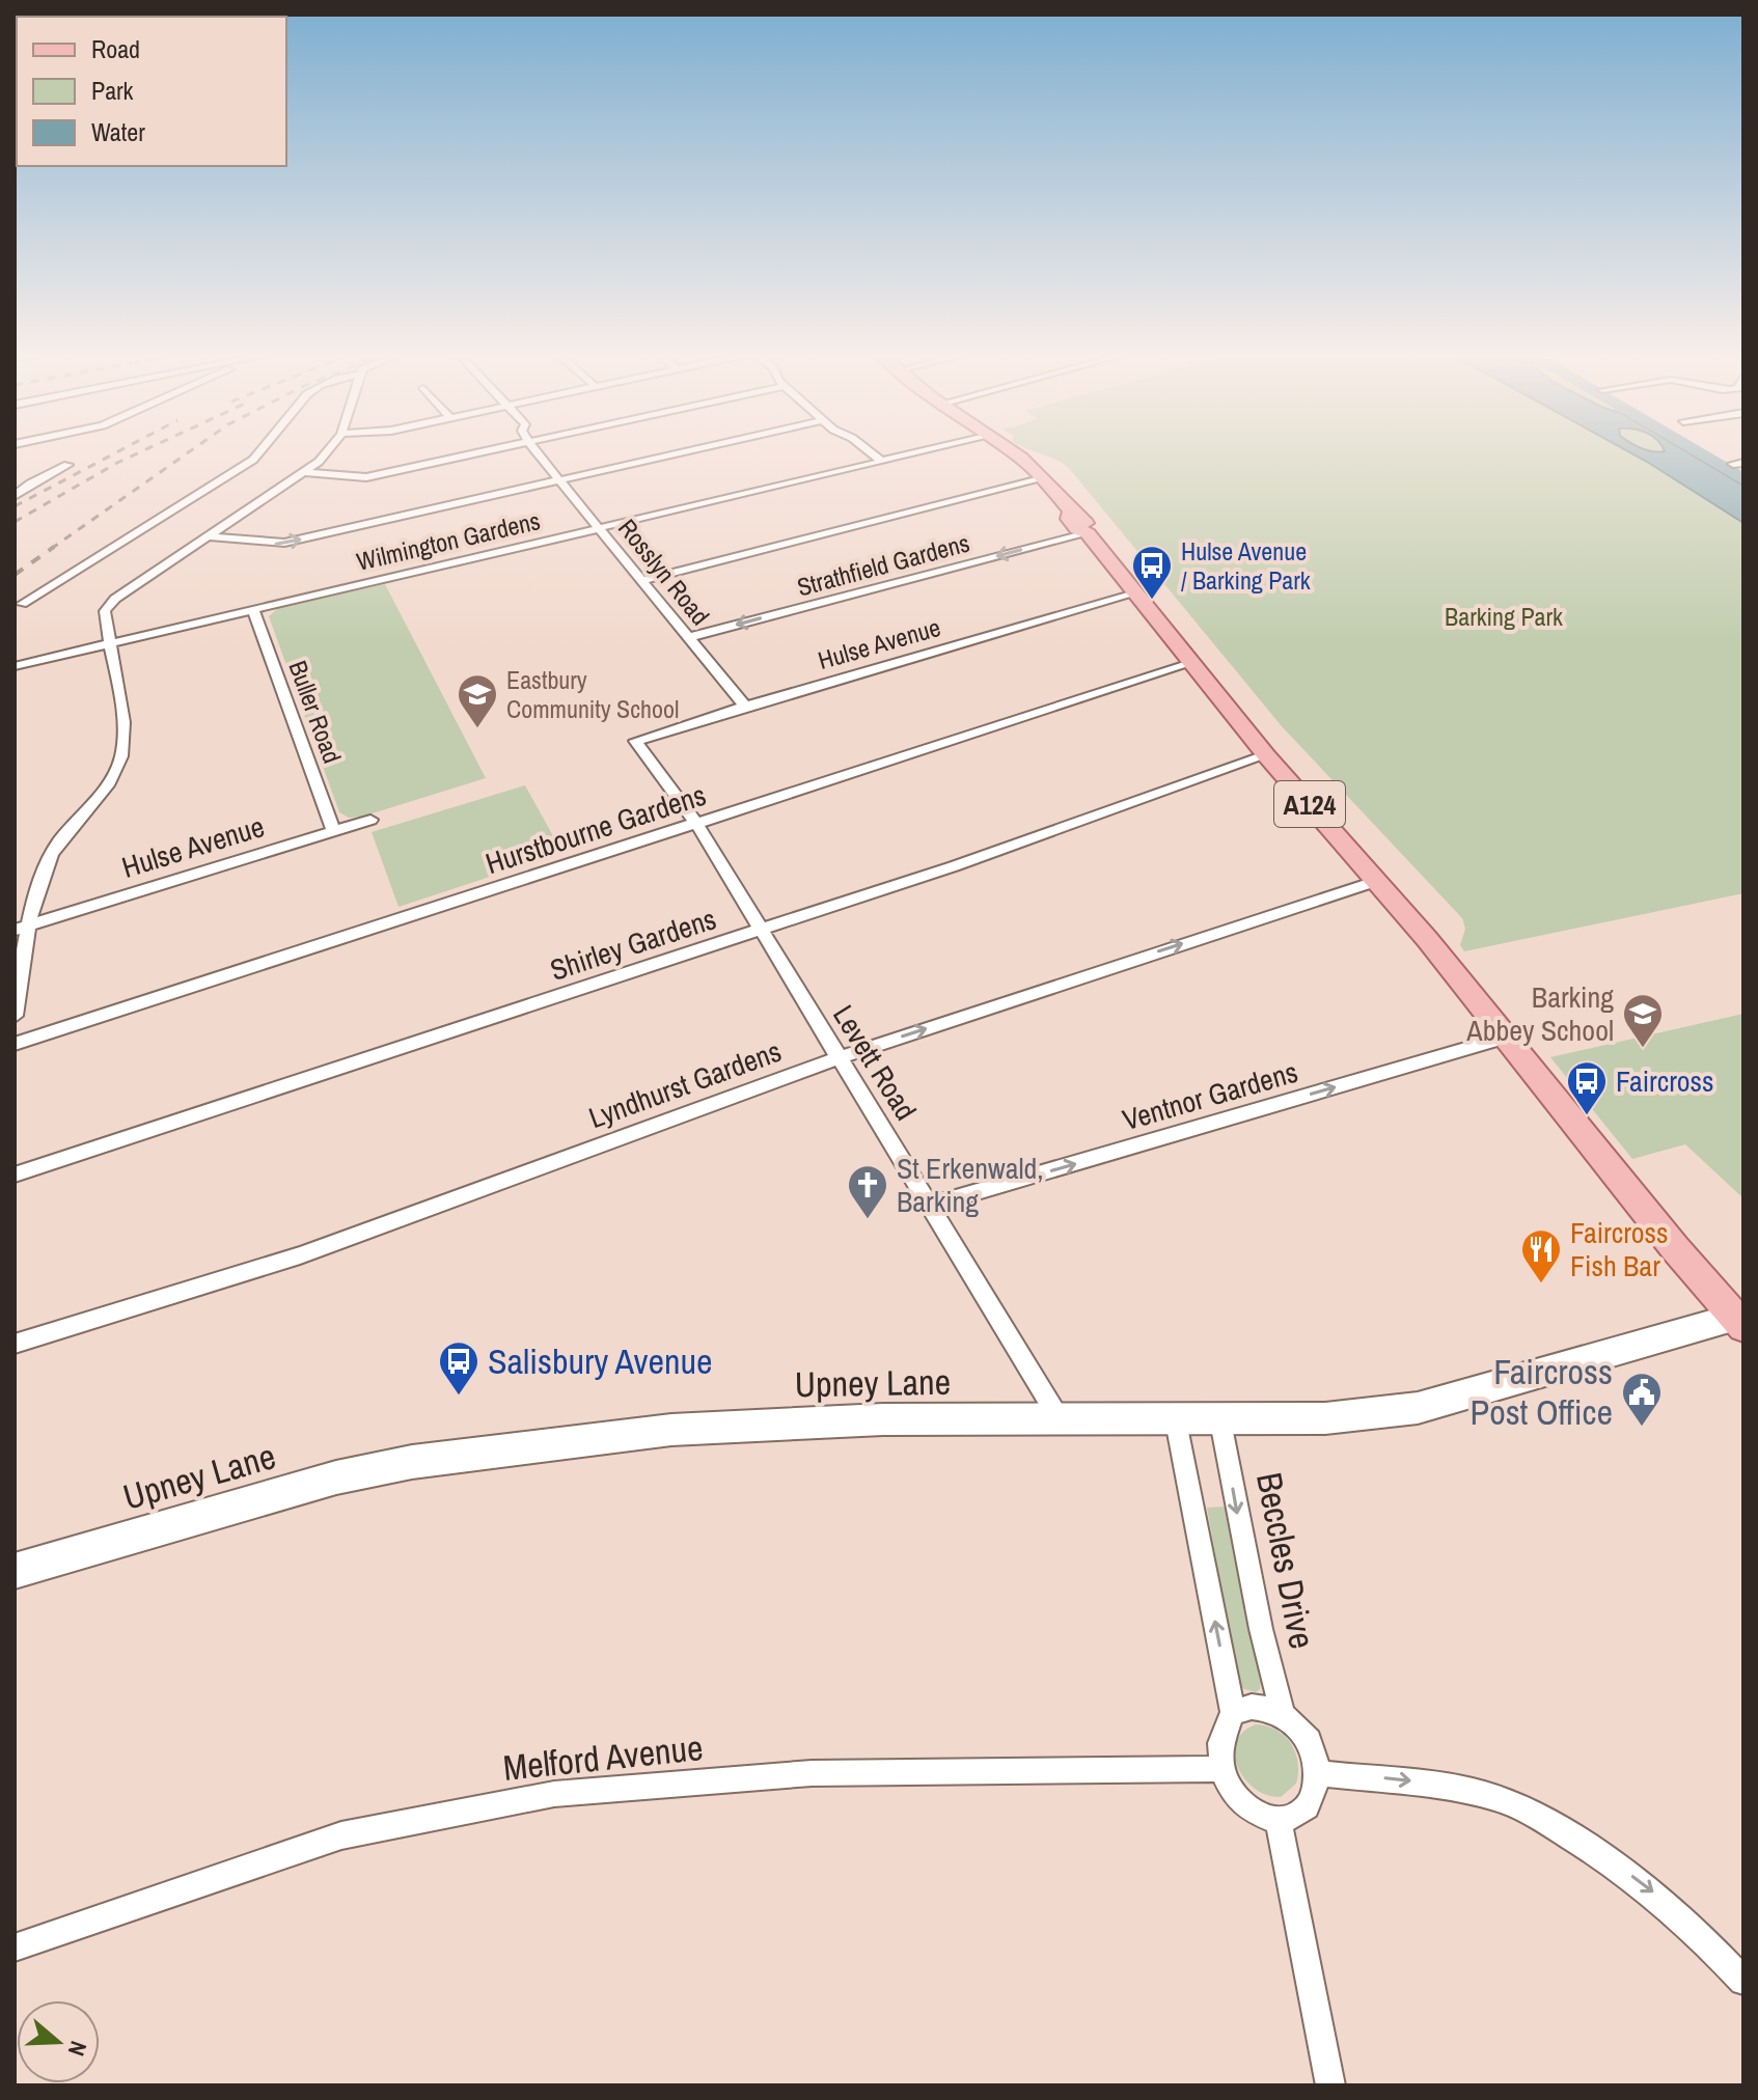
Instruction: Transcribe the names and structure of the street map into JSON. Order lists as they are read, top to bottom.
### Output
{
  "streets": {
    "main road": ["A124"],
    "street": [
      "Wilmington Gardens",
      "Strathfield Gardens",
      "Rosslyn Road",
      "Hulse Avenue",
      "Buller Road",
      "Hurstbourne Gardens",
      "Shirley Gardens",
      "Levett Road",
      "Lyndhurst Gardens",
      "Ventnor Gardens",
      "Upney Lane",
      "Beccles Drive",
      "Melford Avenue"
    ]
  },
  "crossings": [
    ["Wilmington Gardens", "Rosslyn Road"],
    ["Wilmington Gardens", "Buller Road"],
    ["Strathfield Gardens", "Rosslyn Road"],
    ["Strathfield Gardens", "A124"],
    ["Rosslyn Road", "Hulse Avenue"],
    ["Hulse Avenue", "Buller Road"],
    ["Hulse Avenue", "A124"],
    ["Hulse Avenue", "Levett Road"],
    ["A124", "Hurstbourne Gardens"],
    ["A124", "Shirley Gardens"],
    ["A124", "Lyndhurst Gardens"],
    ["A124", "Ventnor Gardens"],
    ["A124", "Upney Lane"],
    ["Hurstbourne Gardens", "Levett Road"],
    ["Shirley Gardens", "Levett Road"],
    ["Levett Road", "Lyndhurst Gardens"],
    ["Levett Road", "Ventnor Gardens"],
    ["Levett Road", "Upney Lane"],
    ["Upney Lane", "Beccles Drive"],
    ["Beccles Drive", "Melford Avenue"]
  ],
  "one_way": ["Lyndhurst Gardens", "Ventnor Gardens"],
  "parks": ["Barking Park"],
  "places": {
    "bus stop": ["Hulse Avenue / Barking Park", "Faircross", "Salisbury Avenue"],
    "school or university": ["Eastbury Community School", "Barking Abbey School"],
    "church": ["St Erkenwald, Barking"],
    "restaurant": ["Faircross Fish Bar"],
    "public building": ["Faircross Post Office"]
  },
  "legend": ["Road", "Park", "Water"],
  "north": "right"
}
